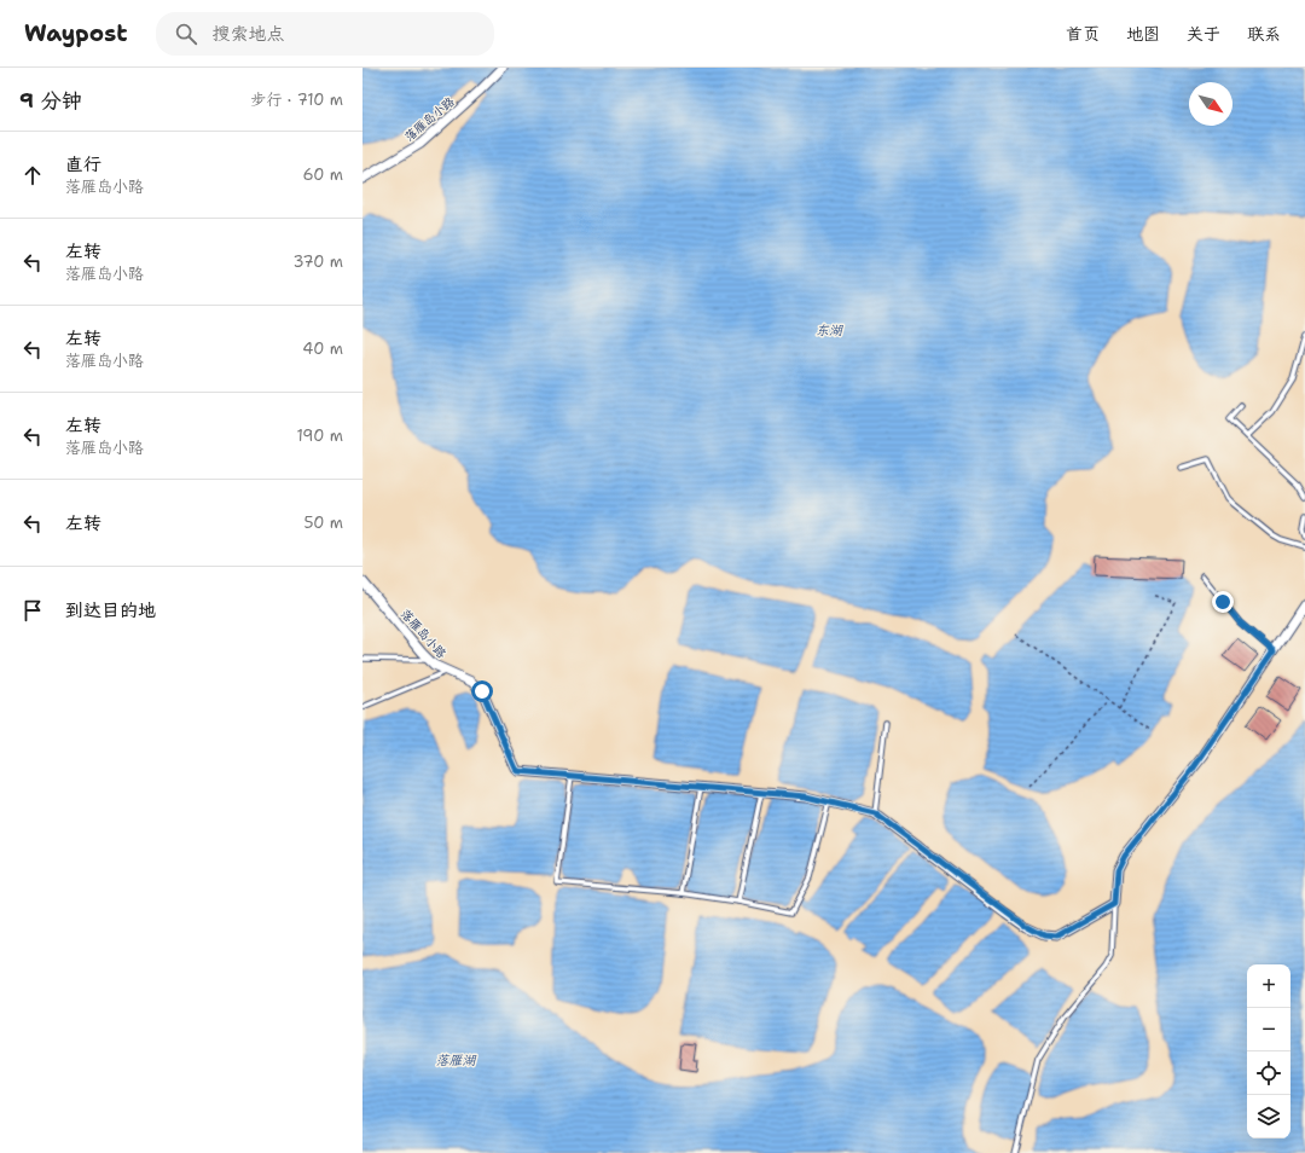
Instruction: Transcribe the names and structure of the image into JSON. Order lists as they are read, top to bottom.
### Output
{
  "streets": {
    "street": ["落雁岛小路"]
  },
  "water": ["东湖", "落雁湖"],
  "north": "bottom right",
  "page": {
    "header": "Waypost",
    "search": "搜索地点",
    "nav": [
      "首页",
      "地图",
      "关于",
      "联系"
    ],
    "heading": ["9 分钟", "步行 · 710 m"],
    "list": [
      ["直行", "落雁岛小路", "60 m"],
      ["左转", "落雁岛小路", "370 m"],
      ["左转", "落雁岛小路", "40 m"],
      ["左转", "落雁岛小路", "190 m"],
      ["左转", "50 m"],
      "到达目的地"
    ],
    "map_buttons": ["+", "−"]
  }
}
